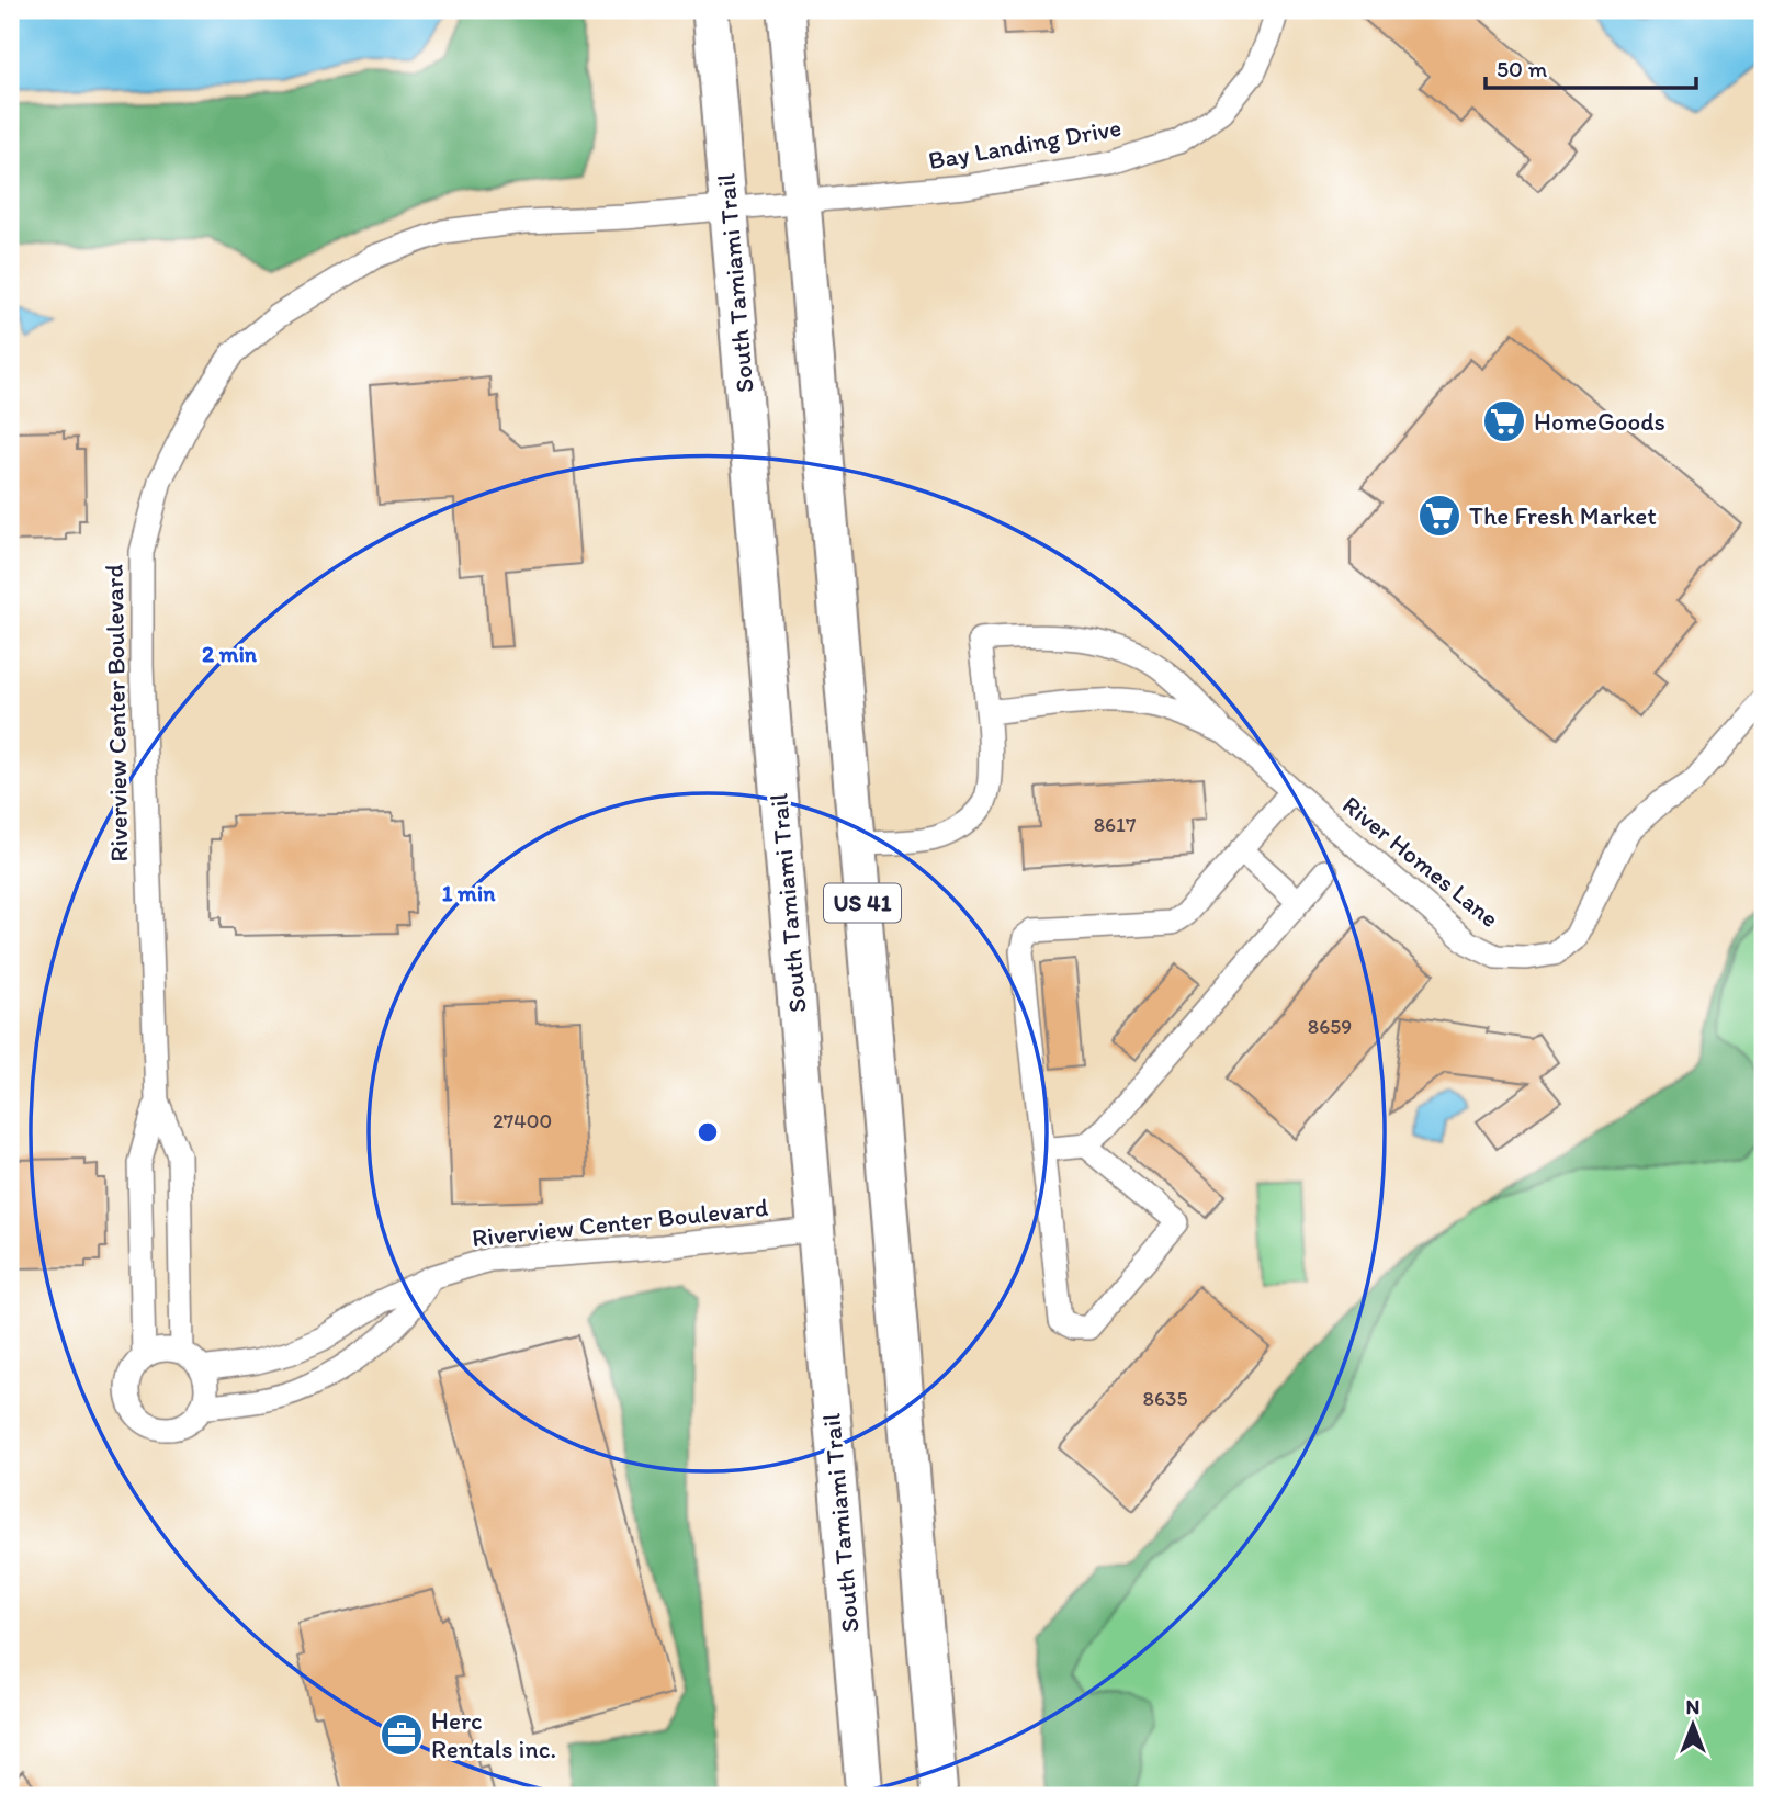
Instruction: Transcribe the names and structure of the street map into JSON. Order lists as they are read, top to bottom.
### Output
{
  "streets": {
    "main road": ["South Tamiami Trail", "US 41"],
    "street": ["Bay Landing Drive", "Riverview Center Boulevard", "River Homes Lane"]
  },
  "crossings": [
    ["Bay Landing Drive", "Riverview Center Boulevard"],
    ["Bay Landing Drive", "US 41"],
    ["South Tamiami Trail", "Riverview Center Boulevard"],
    ["Riverview Center Boulevard", "US 41"]
  ],
  "places": {
    "supermarket": ["HomeGoods", "The Fresh Market"],
    "office": ["Herc Rentals inc."]
  },
  "house_numbers": [
    "8617",
    "8659",
    "27400",
    "8635"
  ],
  "scale_bar": "50 m",
  "north": "top",
  "rings": ["2 min", "1 min"]
}
